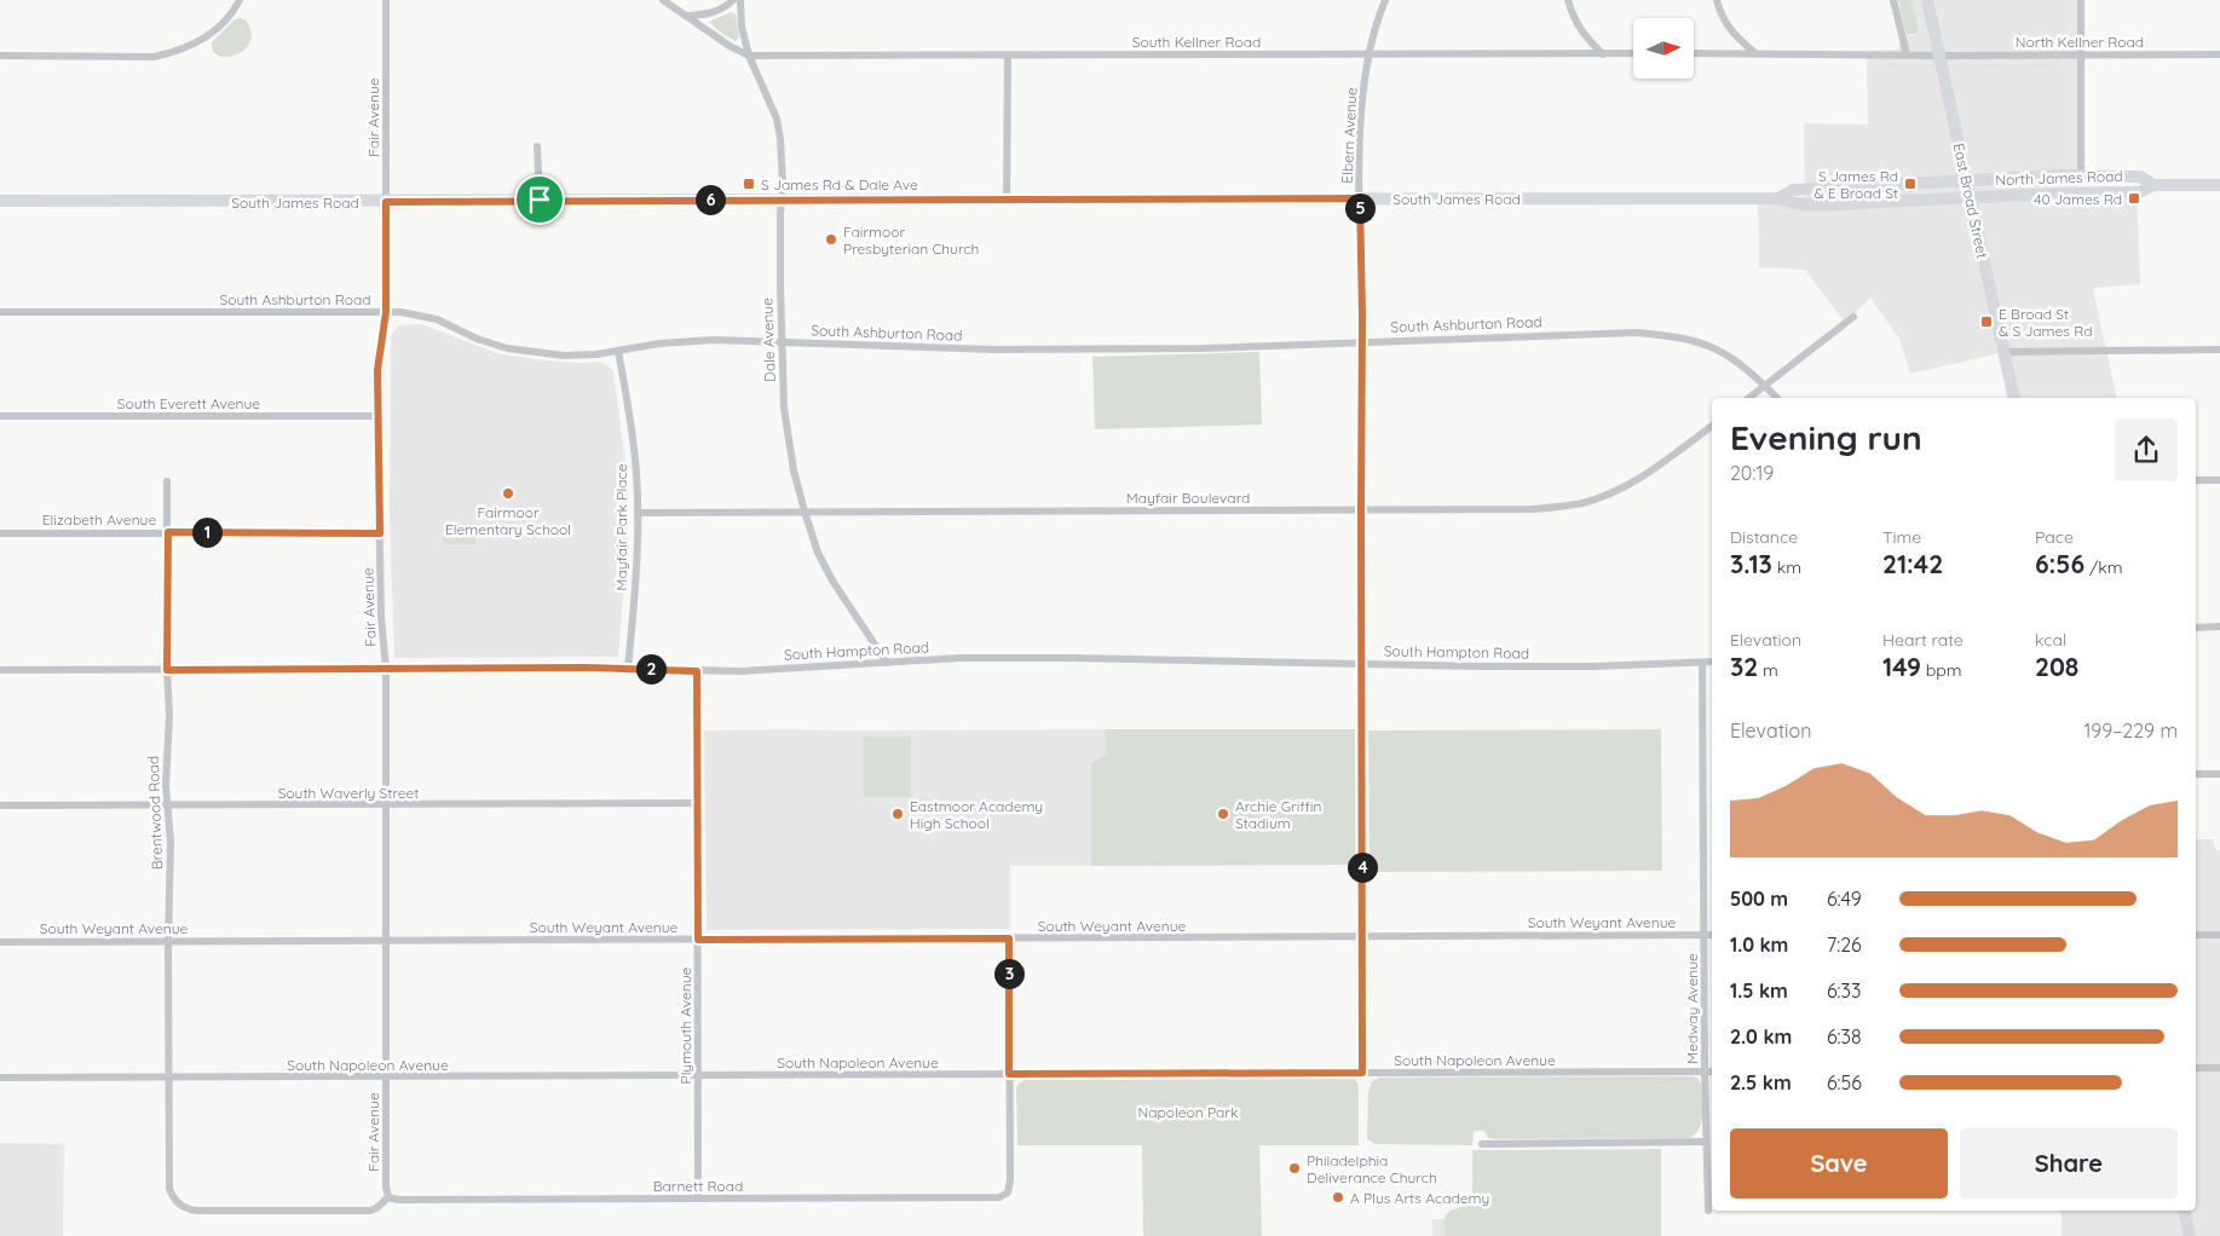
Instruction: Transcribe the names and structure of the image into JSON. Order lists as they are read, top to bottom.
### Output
{
  "streets": {
    "main road": ["North James Road", "South James Road", "East Broad Street"],
    "street": [
      "South Kellner Road",
      "North Kellner Road",
      "Fair Avenue",
      "Elbern Avenue",
      "South Ashburton Road",
      "Dale Avenue",
      "South Everett Avenue",
      "Mayfair Boulevard",
      "Elizabeth Avenue",
      "Mayfair Park Place",
      "South Hampton Road",
      "South Waverly Street",
      "Brentwood Road",
      "South Weyant Avenue",
      "Medway Avenue",
      "Plymouth Avenue",
      "South Napoleon Avenue",
      "Barnett Road"
    ]
  },
  "crossings": [
    ["South Kellner Road", "Elbern Avenue"],
    ["South Kellner Road", "Dale Avenue"],
    ["North Kellner Road", "East Broad Street"],
    ["Fair Avenue", "South James Road"],
    ["Fair Avenue", "South Ashburton Road"],
    ["Fair Avenue", "South Everett Avenue"],
    ["Fair Avenue", "Elizabeth Avenue"],
    ["Fair Avenue", "South Hampton Road"],
    ["Fair Avenue", "South Waverly Street"],
    ["Fair Avenue", "Brentwood Road"],
    ["Fair Avenue", "South Weyant Avenue"],
    ["Fair Avenue", "South Napoleon Avenue"],
    ["Fair Avenue", "Barnett Road"],
    ["Elbern Avenue", "South James Road"],
    ["Elbern Avenue", "South Ashburton Road"],
    ["Elbern Avenue", "Mayfair Boulevard"],
    ["Elbern Avenue", "South Hampton Road"],
    ["Elbern Avenue", "South Weyant Avenue"],
    ["Elbern Avenue", "South Napoleon Avenue"],
    ["North James Road", "South James Road"],
    ["North James Road", "East Broad Street"],
    ["South James Road", "East Broad Street"],
    ["South James Road", "Dale Avenue"],
    ["South Ashburton Road", "Dale Avenue"],
    ["South Ashburton Road", "Mayfair Park Place"],
    ["Dale Avenue", "Mayfair Boulevard"],
    ["Dale Avenue", "South Hampton Road"],
    ["Mayfair Boulevard", "Mayfair Park Place"],
    ["Elizabeth Avenue", "Brentwood Road"],
    ["Mayfair Park Place", "South Hampton Road"],
    ["South Hampton Road", "Brentwood Road"],
    ["South Hampton Road", "Medway Avenue"],
    ["South Hampton Road", "Plymouth Avenue"],
    ["South Waverly Street", "Brentwood Road"],
    ["South Waverly Street", "Plymouth Avenue"],
    ["Brentwood Road", "South Weyant Avenue"],
    ["Brentwood Road", "South Napoleon Avenue"],
    ["Brentwood Road", "Barnett Road"],
    ["South Weyant Avenue", "Medway Avenue"],
    ["South Weyant Avenue", "Plymouth Avenue"],
    ["Medway Avenue", "South Napoleon Avenue"],
    ["Plymouth Avenue", "South Napoleon Avenue"],
    ["Plymouth Avenue", "Barnett Road"],
    ["South Napoleon Avenue", "Barnett Road"]
  ],
  "parks": ["Napoleon Park"],
  "places": {
    "transit": [
      "S James Rd & Dale Ave",
      "S James Rd & E Broad St",
      "40 James Rd",
      "E Broad St & S James Rd"
    ],
    "other": [
      "Fairmoor Presbyterian Church",
      "Fairmoor Elementary School",
      "Eastmoor Academy High School",
      "Archie Griffin Stadium",
      "Philadelphia Deliverance Church",
      "A Plus Arts Academy"
    ]
  },
  "north": "right",
  "page": {
    "pins": [
      "6",
      "5",
      "1",
      "2",
      "4",
      "3"
    ],
    "heading": ["Evening run", "20:19"],
    "stats": [
      ["Distance", "3.13 km"],
      ["Time", "21:42"],
      ["Pace", "6:56 /km"],
      ["Elevation", "32 m"],
      ["Heart rate", "149 bpm"],
      ["kcal", "208"]
    ],
    "chart": ["Elevation", "199–229 m"],
    "list": [
      {
        "name": "500 m",
        "note": "6:49"
      },
      {
        "name": "1.0 km",
        "note": "7:26"
      },
      {
        "name": "1.5 km",
        "note": "6:33"
      },
      {
        "name": "2.0 km",
        "note": "6:38"
      },
      {
        "name": "2.5 km",
        "note": "6:56"
      }
    ],
    "buttons": ["Save", "Share"]
  }
}
